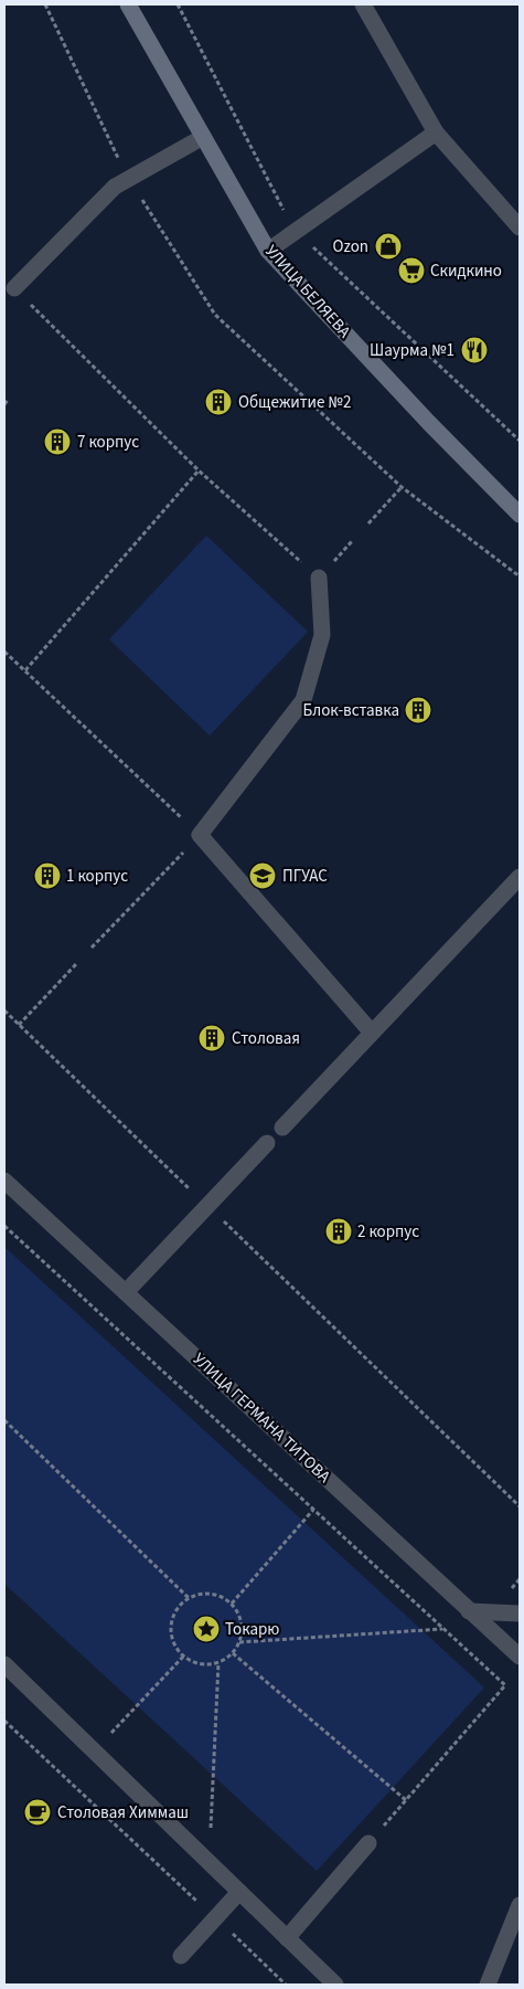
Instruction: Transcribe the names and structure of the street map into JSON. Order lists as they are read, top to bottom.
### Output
{
  "streets": {
    "main road": ["УЛИЦА БЕЛЯЕВА"],
    "street": ["УЛИЦА ГЕРМАНА ТИТОВА"]
  },
  "places": {
    "shop": ["Ozon"],
    "supermarket": ["Скидкино"],
    "restaurant": ["Шаурма №1"],
    "building": [
      "Общежитие №2",
      "7 корпус",
      "Блок-вставка",
      "1 корпус",
      "Столовая",
      "2 корпус"
    ],
    "school or university": ["ПГУАС"],
    "place": ["Токарю"],
    "cafe": ["Столовая Химмаш"]
  }
}
